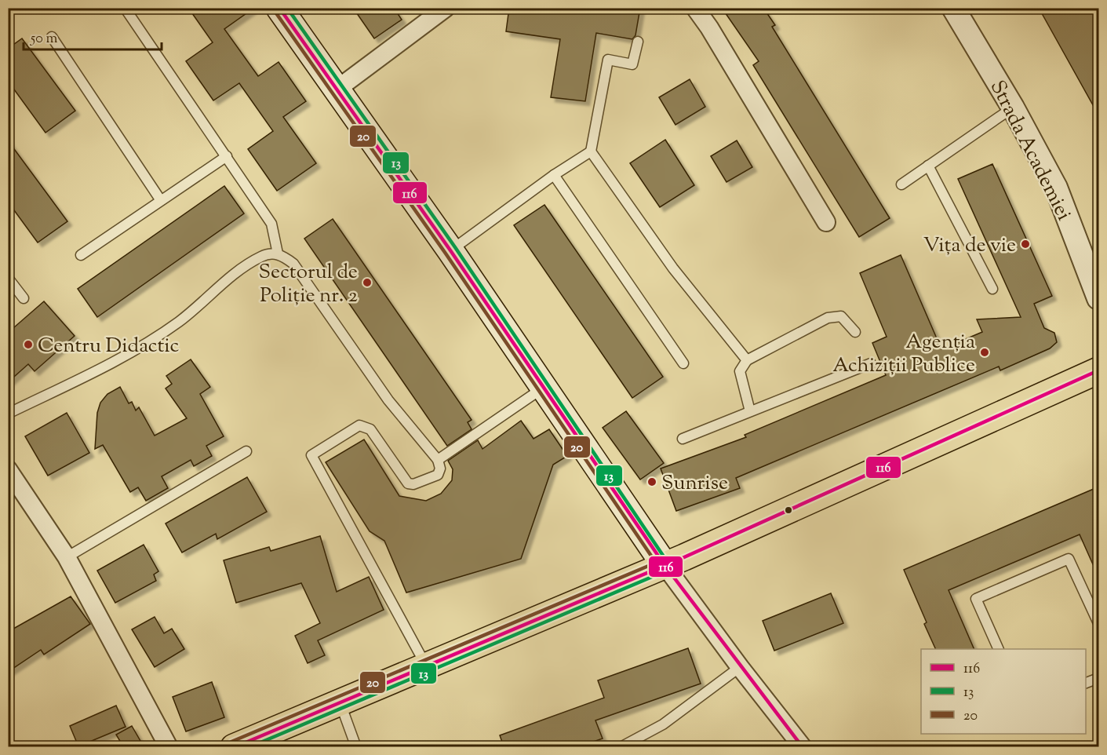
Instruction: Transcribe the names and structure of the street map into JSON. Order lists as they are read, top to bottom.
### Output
{
  "streets": {
    "street": ["Strada Academiei"]
  },
  "places": [
    "Vița de vie",
    "Sectorul de Poliție nr. 2",
    "Centru Didactic",
    "Agenția Achiziții Publice",
    "Sunrise"
  ],
  "lines": ["transit line 116", "transit line 13", "transit line 20"],
  "legend": ["116", "13", "20"],
  "scale_bar": "50 m"
}
